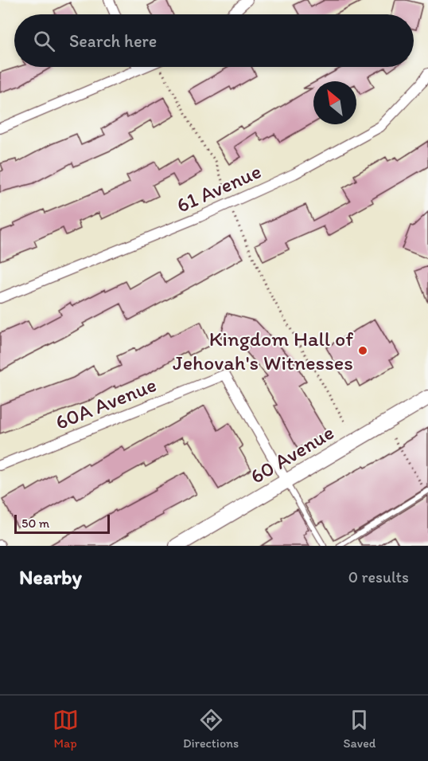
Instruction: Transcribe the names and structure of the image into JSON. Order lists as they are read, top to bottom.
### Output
{
  "streets": {
    "street": ["61 Avenue", "60A Avenue", "60 Avenue"]
  },
  "crossings": [
    ["60A Avenue", "60 Avenue"]
  ],
  "places": ["Kingdom Hall of Jehovah's Witnesses"],
  "scale_bar": "50 m",
  "north": "top left",
  "page": {
    "search": "Search here",
    "scale": "50 m",
    "heading": ["Nearby", "0 results"],
    "nav": ["Map", "Directions", "Saved"]
  }
}
